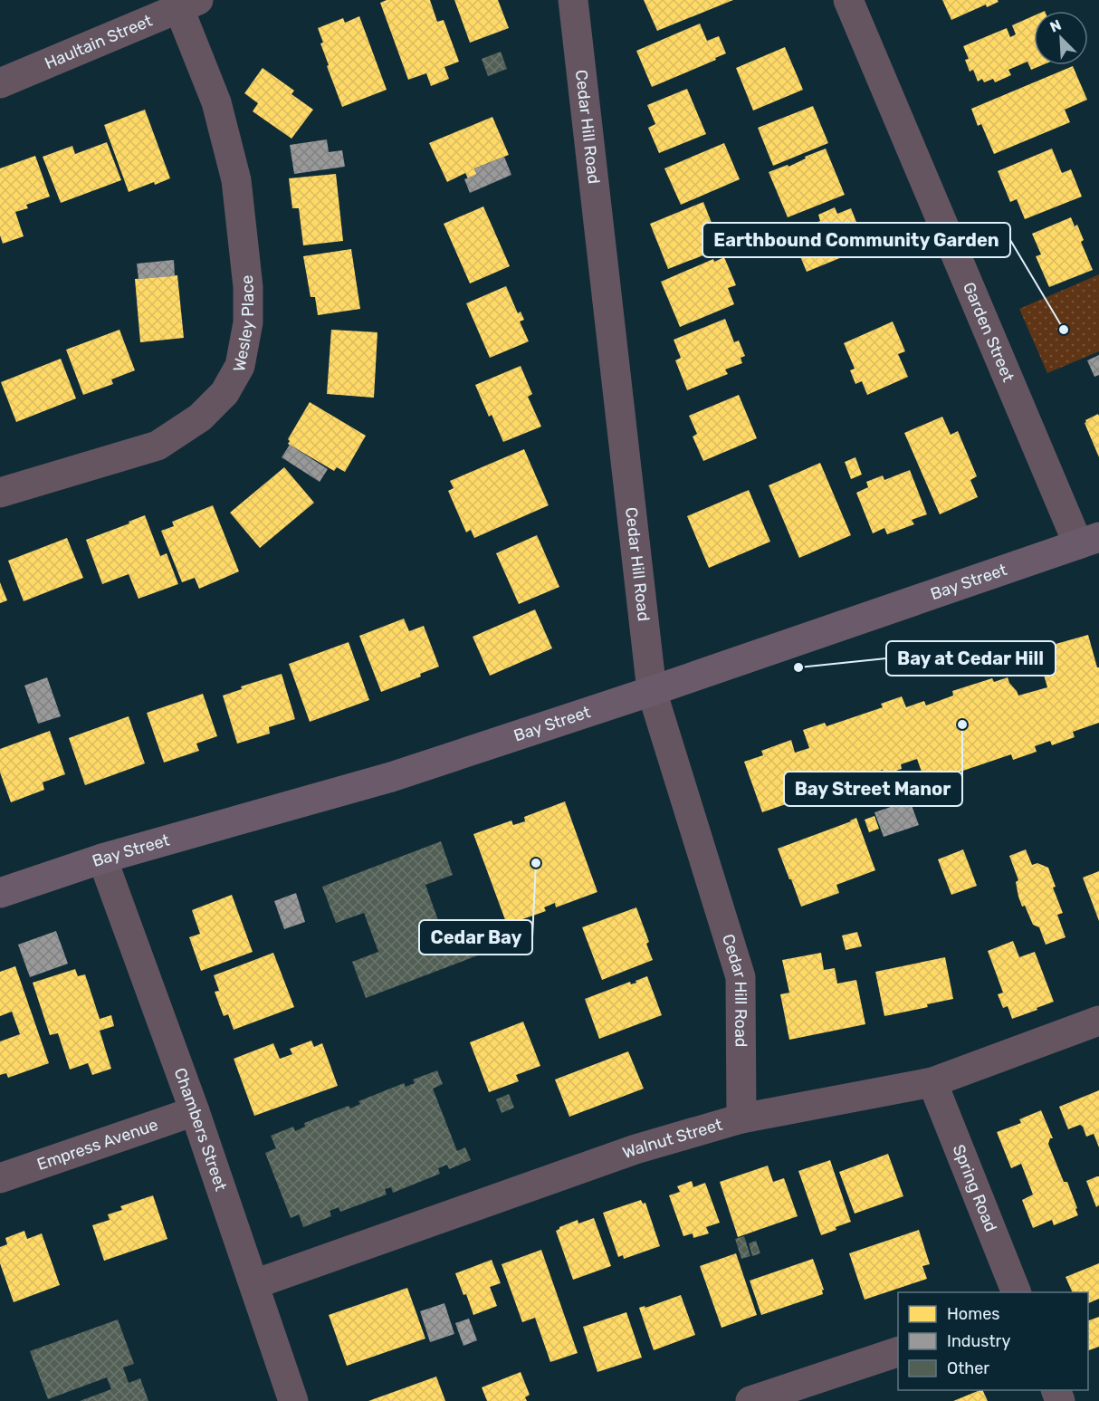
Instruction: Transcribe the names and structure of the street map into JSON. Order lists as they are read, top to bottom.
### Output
{
  "streets": {
    "main road": ["Bay Street"],
    "street": [
      "Haultain Street",
      "Cedar Hill Road",
      "Wesley Place",
      "Garden Street",
      "Chambers Street",
      "Walnut Street",
      "Empress Avenue",
      "Spring Road"
    ]
  },
  "crossings": [
    ["Haultain Street", "Wesley Place"],
    ["Cedar Hill Road", "Bay Street"],
    ["Cedar Hill Road", "Walnut Street"],
    ["Garden Street", "Bay Street"],
    ["Bay Street", "Chambers Street"],
    ["Chambers Street", "Walnut Street"],
    ["Chambers Street", "Empress Avenue"],
    ["Walnut Street", "Spring Road"]
  ],
  "places": [
    "Earthbound Community Garden",
    "Bay at Cedar Hill",
    "Bay Street Manor",
    "Cedar Bay"
  ],
  "legend": ["Homes", "Industry", "Other"],
  "north": "top left"
}
